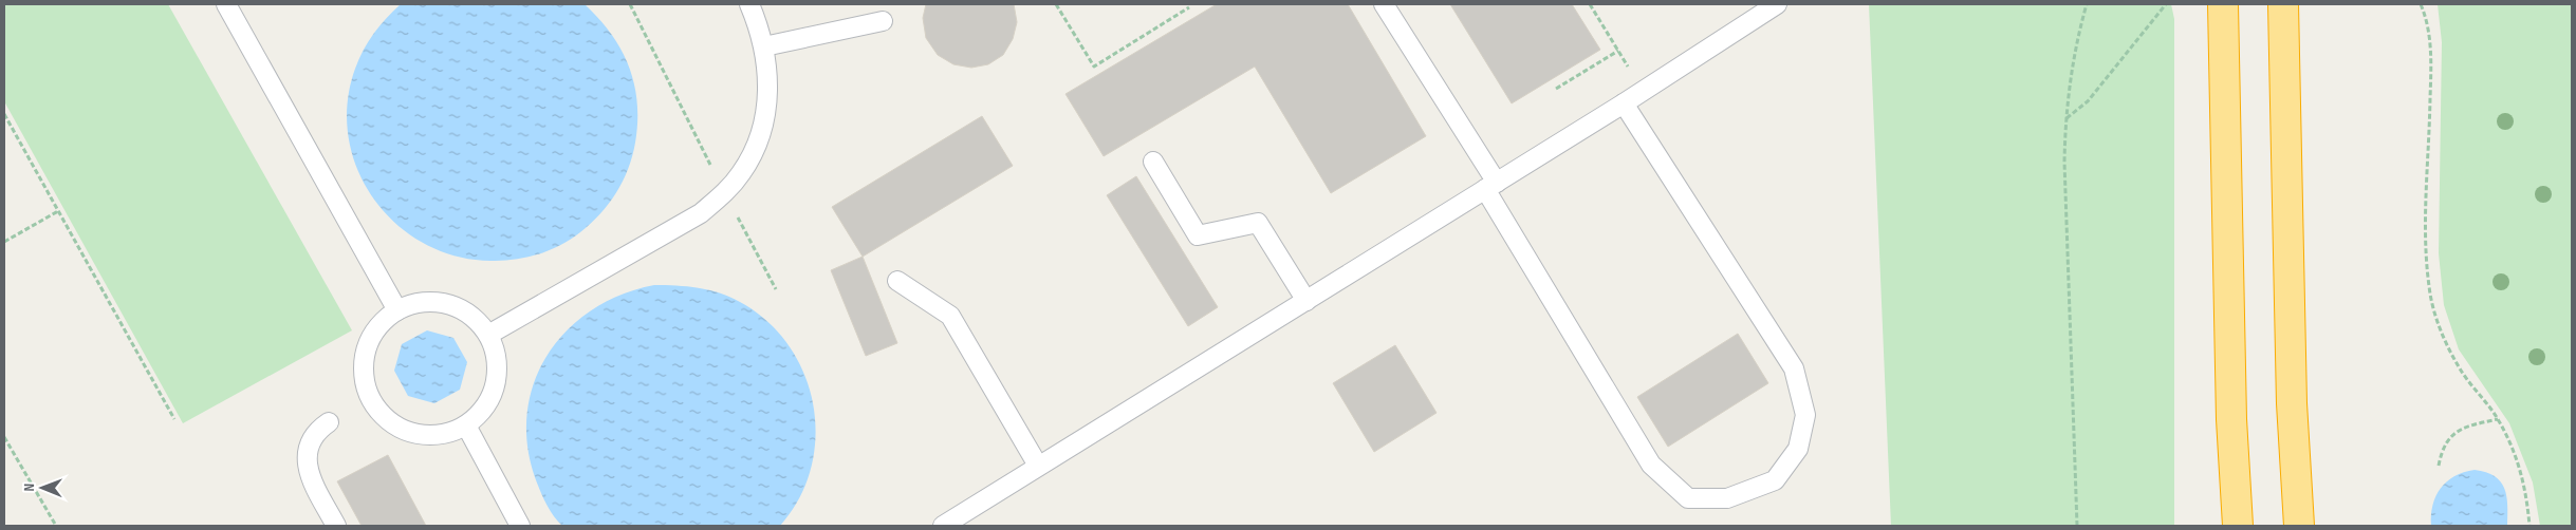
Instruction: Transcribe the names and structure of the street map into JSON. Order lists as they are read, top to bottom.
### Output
{
  "north": "left"
}
